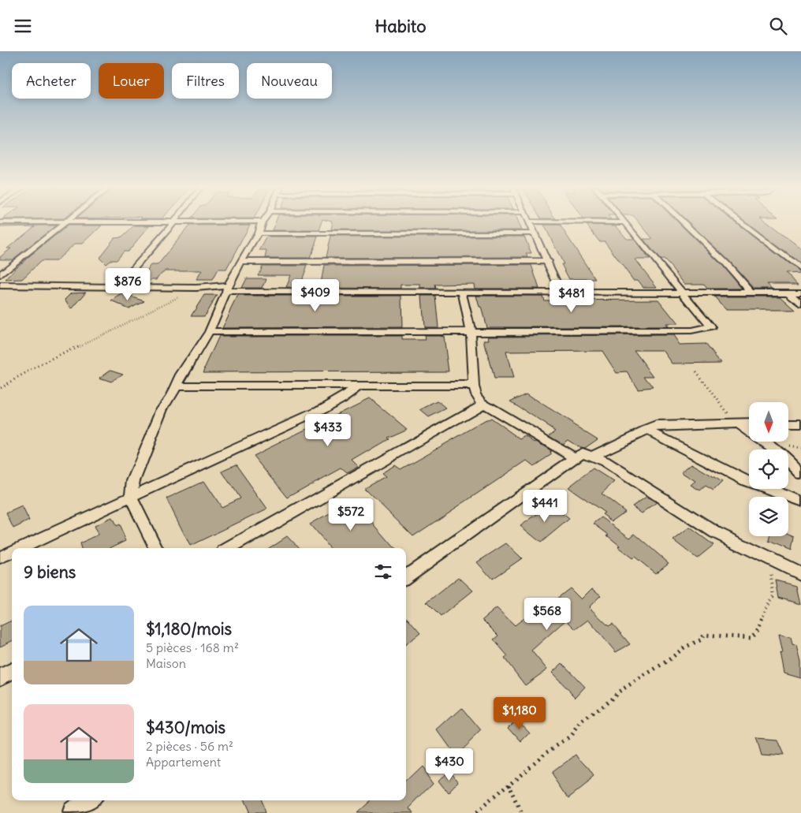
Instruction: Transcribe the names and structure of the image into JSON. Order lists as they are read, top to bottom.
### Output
{
  "north": "bottom",
  "page": {
    "header": "Habito",
    "chip": [
      "Acheter",
      "Louer",
      "Filtres",
      "Nouveau"
    ],
    "price": [
      "$876",
      "$409",
      "$481",
      "$433",
      "$441",
      "$572",
      "$568",
      "$1,180",
      "$430"
    ],
    "heading": "9 biens",
    "list": [
      {
        "name": "$1,180/mois",
        "note": "5 pièces · 168 m² · Maison"
      },
      {
        "name": "$430/mois",
        "note": "2 pièces · 56 m² · Appartement"
      }
    ]
  }
}
